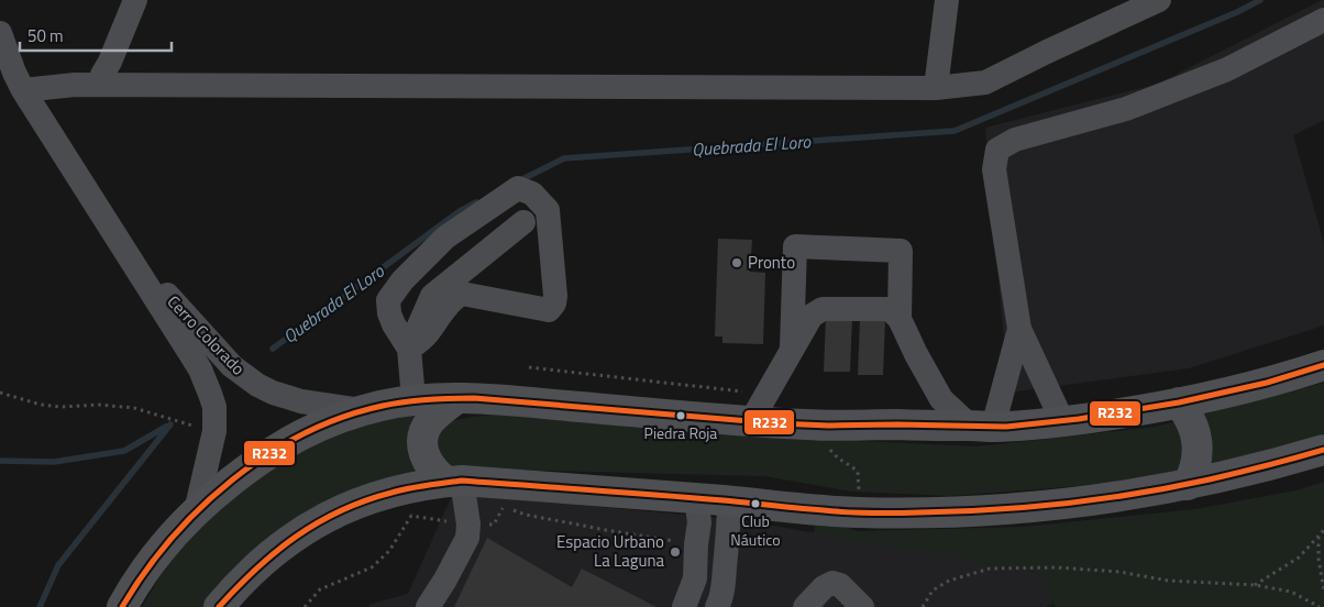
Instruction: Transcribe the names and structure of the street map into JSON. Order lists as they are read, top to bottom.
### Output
{
  "streets": {
    "street": ["Cerro Colorado"]
  },
  "water": ["Quebrada El Loro"],
  "places": [
    "Pronto",
    "Piedra Roja",
    "Club Náutico",
    "Espacio Urbano La Laguna"
  ],
  "lines": ["transit line R232"],
  "scale_bar": "50 m"
}
